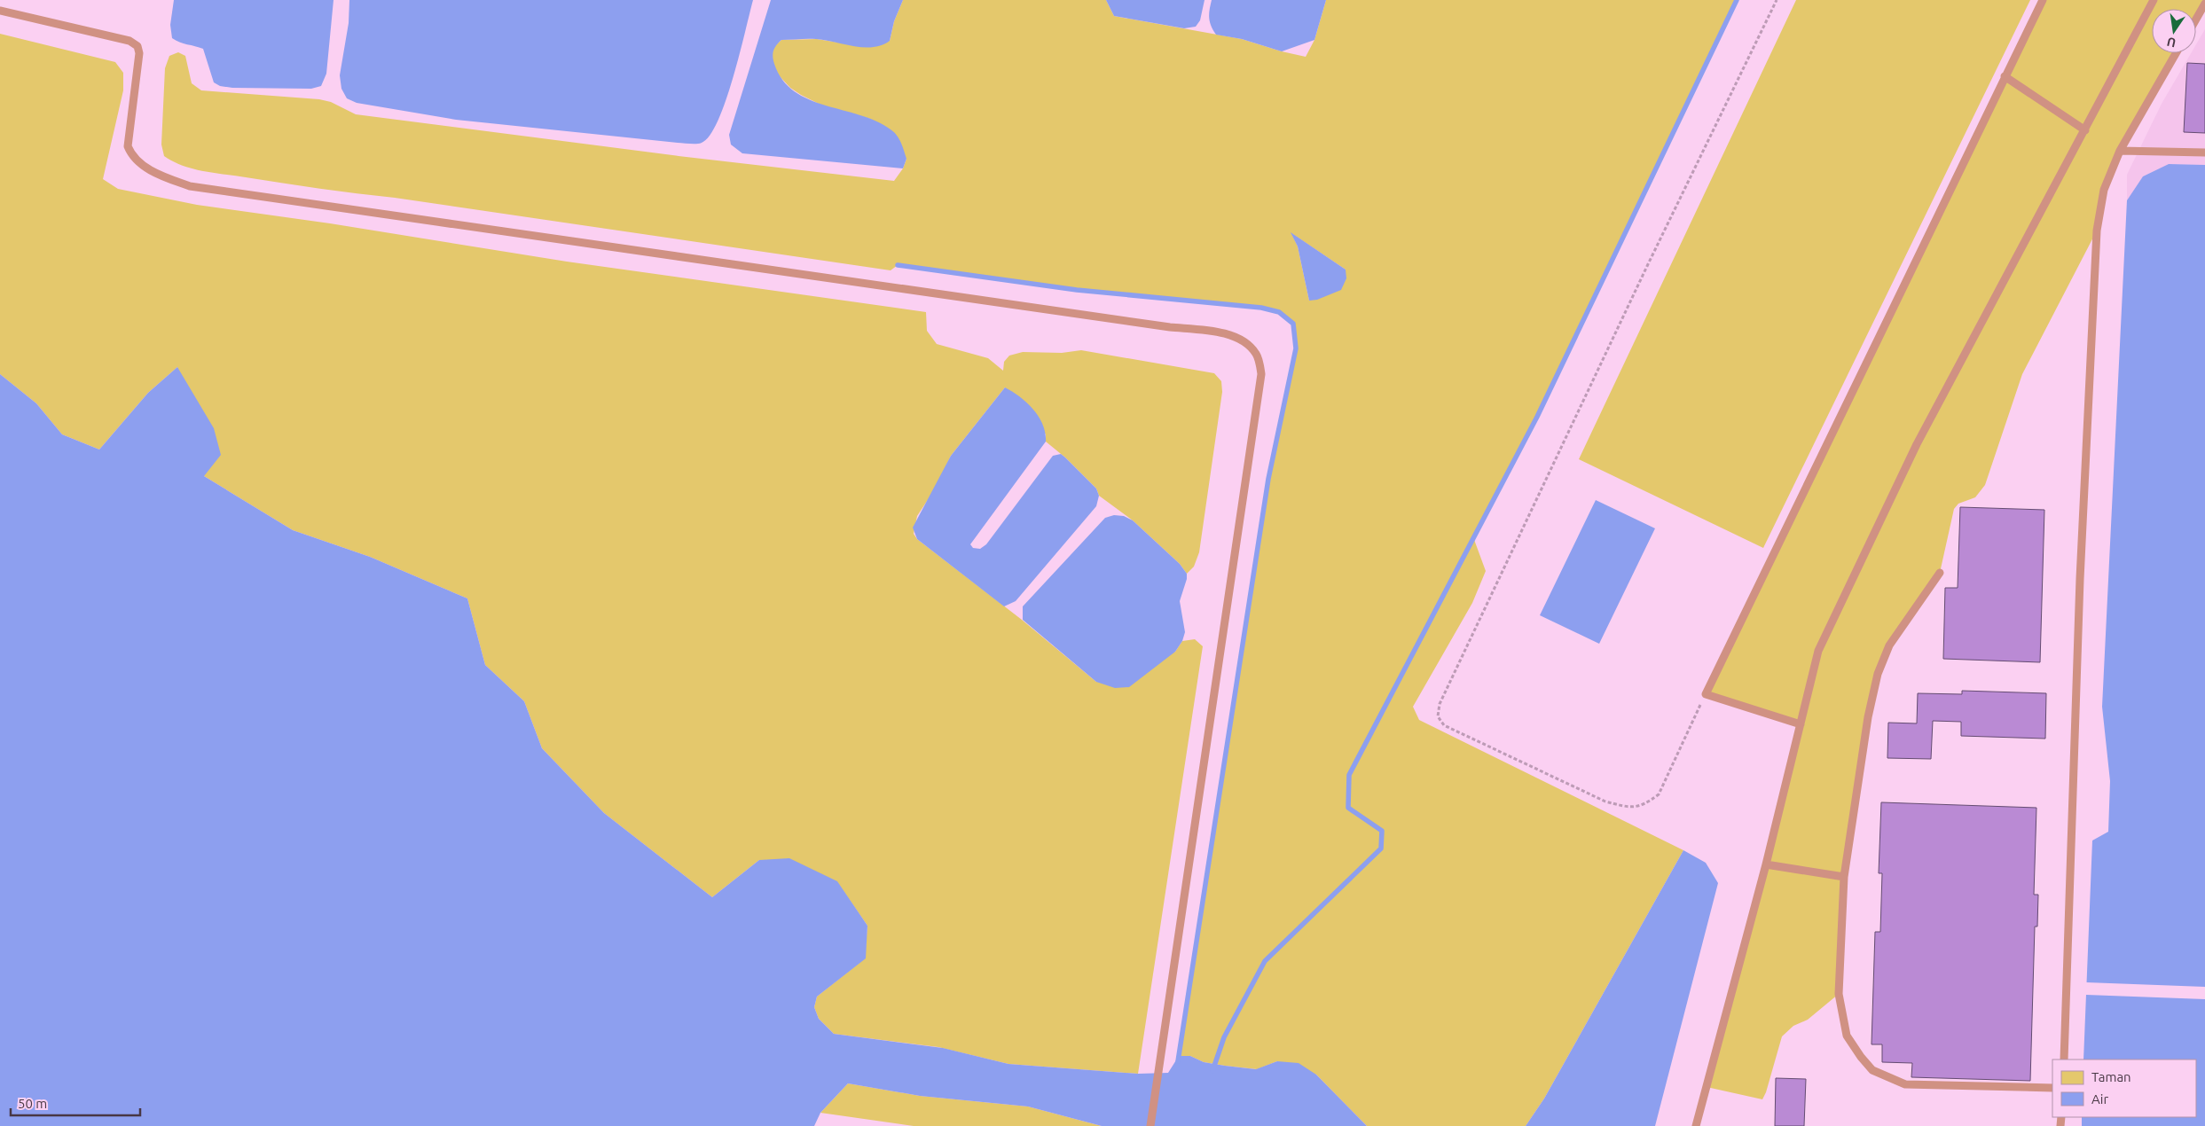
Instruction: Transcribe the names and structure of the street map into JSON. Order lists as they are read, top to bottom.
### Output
{
  "legend": ["Taman", "Air"],
  "scale_bar": "50 m",
  "north": "bottom"
}
